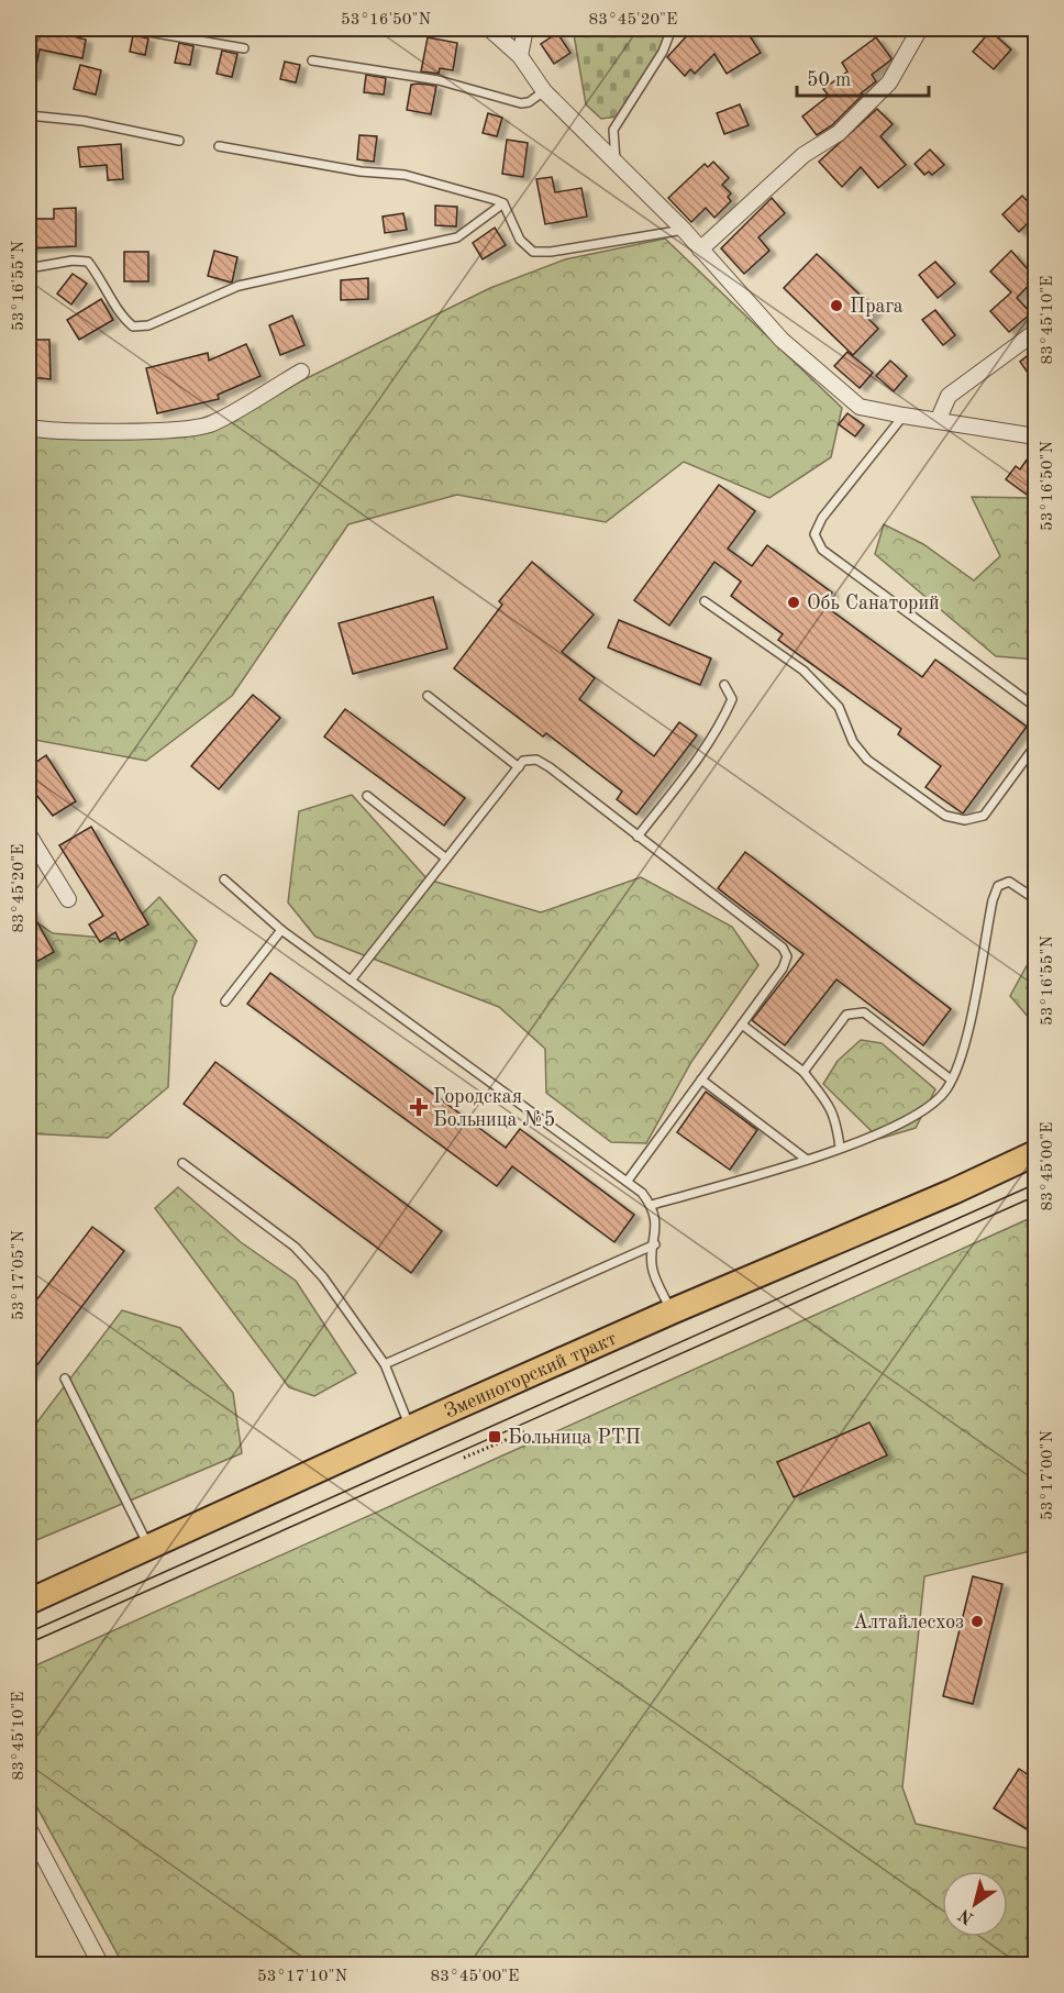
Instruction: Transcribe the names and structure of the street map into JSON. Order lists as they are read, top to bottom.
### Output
{
  "streets": {
    "highway": ["Змеиногорский тракт"]
  },
  "places": {
    "other": ["Прага", "Обь Санаторий", "Алтайлесхоз"],
    "health": ["Городская Больница №5"],
    "transit": ["Больница РТП"]
  },
  "scale_bar": "50 m",
  "north": "bottom left",
  "coordinates": [
    "53°16'50\"N",
    "83°45'20\"E",
    "53°16'55\"N",
    "83°45'10\"E",
    "83°45'00\"E",
    "53°17'05\"N",
    "53°17'00\"N",
    "53°17'10\"N"
  ]
}
